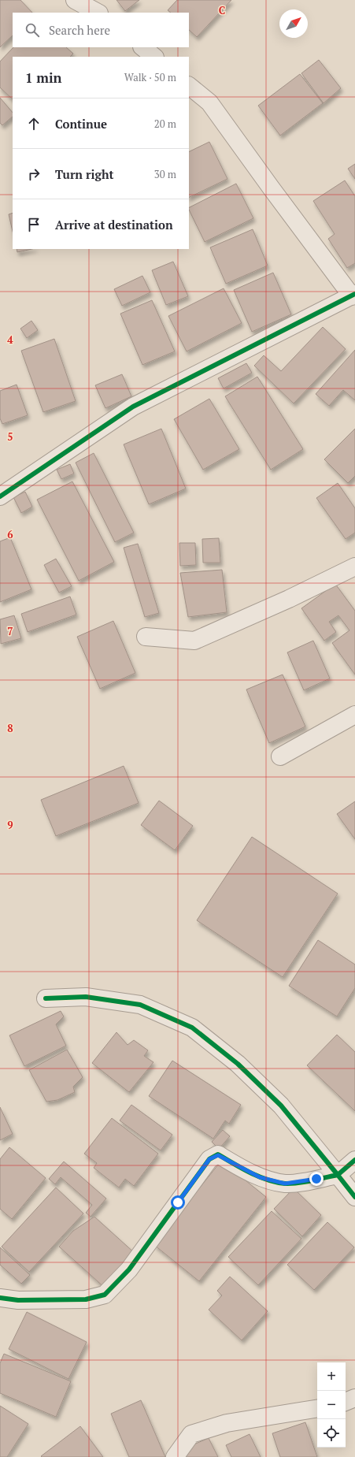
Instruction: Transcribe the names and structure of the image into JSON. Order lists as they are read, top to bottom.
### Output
{
  "north": "top right",
  "page": {
    "search": "Search here",
    "heading": ["1 min", "Walk · 50 m"],
    "list": [
      ["Continue", "20 m"],
      ["Turn right", "30 m"],
      "Arrive at destination"
    ],
    "map_buttons": ["+", "−"]
  },
  "grid": {
    "columns": ["C"],
    "rows": [
      "4",
      "5",
      "6",
      "7",
      "8",
      "9"
    ]
  }
}
